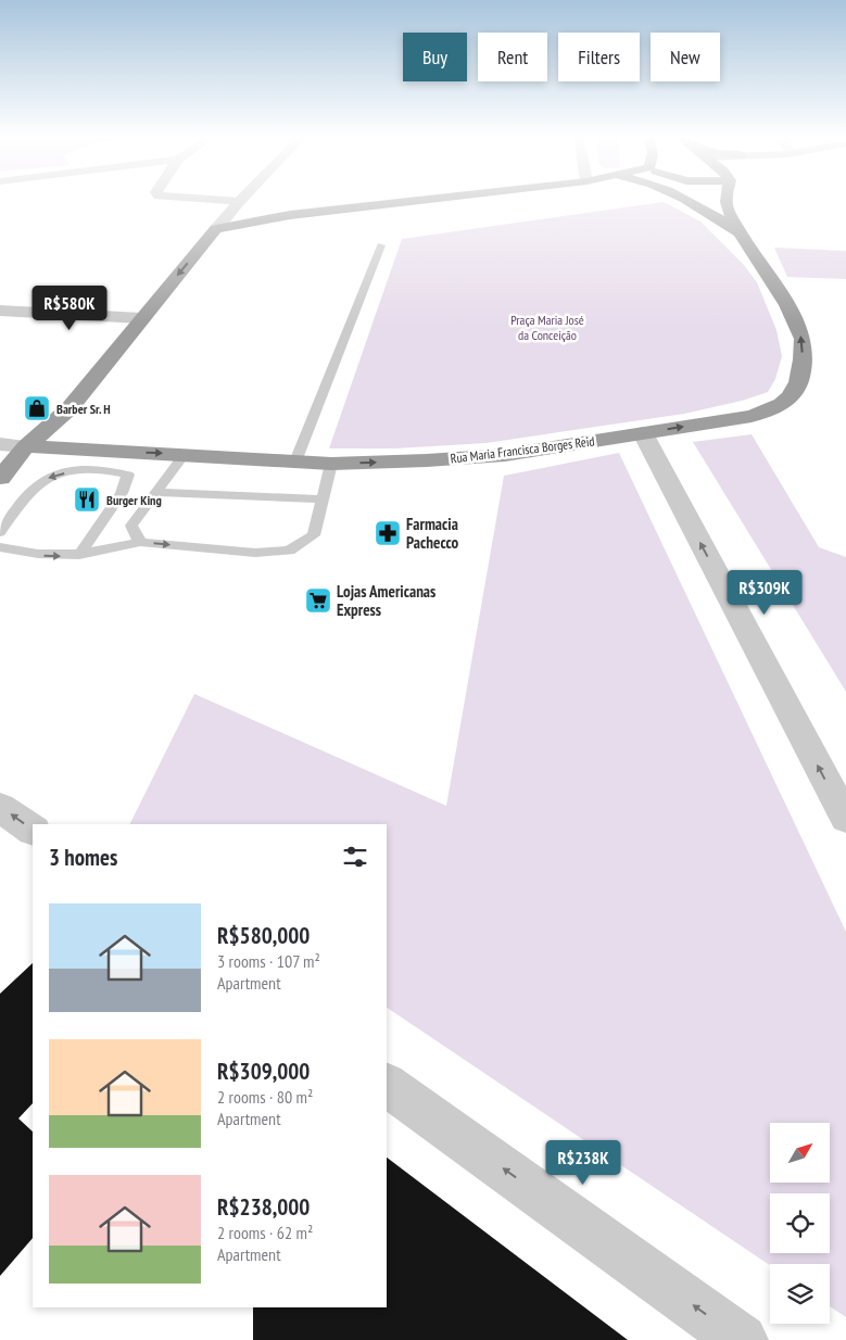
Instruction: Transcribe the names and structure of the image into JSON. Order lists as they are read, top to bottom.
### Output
{
  "streets": {
    "highway": ["Rua Maria Francisca Borges Reid"]
  },
  "parks": ["Praça Maria José da Conceição"],
  "places": {
    "shop": ["Barber Sr. H"],
    "restaurant": ["Burger King"],
    "pharmacy": ["Farmacia Pachecco"],
    "supermarket": ["Lojas Americanas Express"]
  },
  "north": "top right",
  "page": {
    "chip": [
      "Buy",
      "Rent",
      "Filters",
      "New"
    ],
    "price": ["R$580K", "R$309K", "R$238K"],
    "heading": "3 homes",
    "list": [
      {
        "name": "R$580,000",
        "note": "3 rooms · 107 m² · Apartment"
      },
      {
        "name": "R$309,000",
        "note": "2 rooms · 80 m² · Apartment"
      },
      {
        "name": "R$238,000",
        "note": "2 rooms · 62 m² · Apartment"
      }
    ]
  }
}
